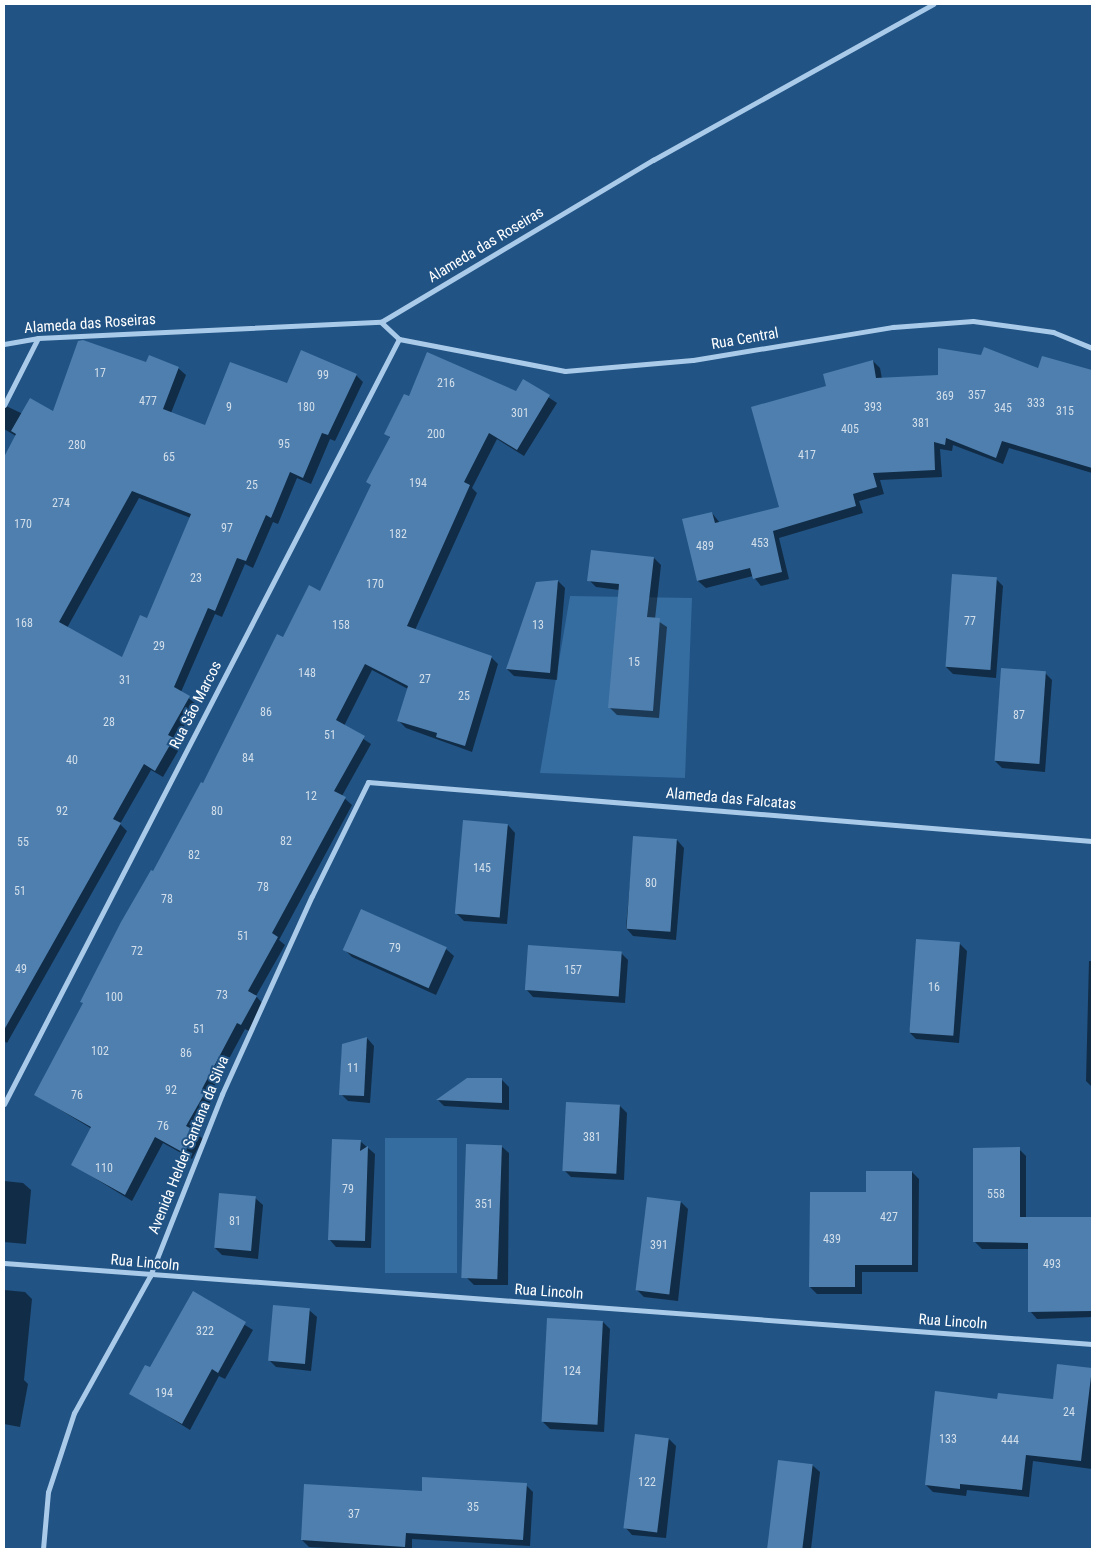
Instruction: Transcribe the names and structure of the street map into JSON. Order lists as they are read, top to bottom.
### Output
{
  "streets": {
    "street": [
      "Alameda das Roseiras",
      "Rua Central",
      "Rua São Marcos",
      "Alameda das Falcatas",
      "Avenida Helder Santana da Silva",
      "Rua Lincoln"
    ]
  },
  "crossings": [
    ["Rua Central", "Rua São Marcos"],
    ["Alameda das Falcatas", "Avenida Helder Santana da Silva"],
    ["Avenida Helder Santana da Silva", "Rua Lincoln"]
  ],
  "house_numbers": [
    "17",
    "99",
    "216",
    "357",
    "369",
    "477",
    "333",
    "9",
    "180",
    "393",
    "345",
    "315",
    "301",
    "381",
    "405",
    "200",
    "95",
    "280",
    "417",
    "65",
    "194",
    "25",
    "274",
    "170",
    "97",
    "182",
    "453",
    "489",
    "23",
    "170",
    "77",
    "168",
    "158",
    "13",
    "29",
    "15",
    "148",
    "27",
    "31",
    "25",
    "86",
    "87",
    "28",
    "51",
    "84",
    "40",
    "12",
    "92",
    "80",
    "82",
    "55",
    "82",
    "145",
    "80",
    "78",
    "51",
    "78",
    "51",
    "79",
    "72",
    "49",
    "157",
    "16",
    "73",
    "100",
    "51",
    "102",
    "86",
    "11",
    "92",
    "76",
    "76",
    "381",
    "110",
    "79",
    "558",
    "351",
    "427",
    "81",
    "439",
    "391",
    "493",
    "322",
    "124",
    "194",
    "24",
    "133",
    "444",
    "122",
    "35",
    "37"
  ]
}
